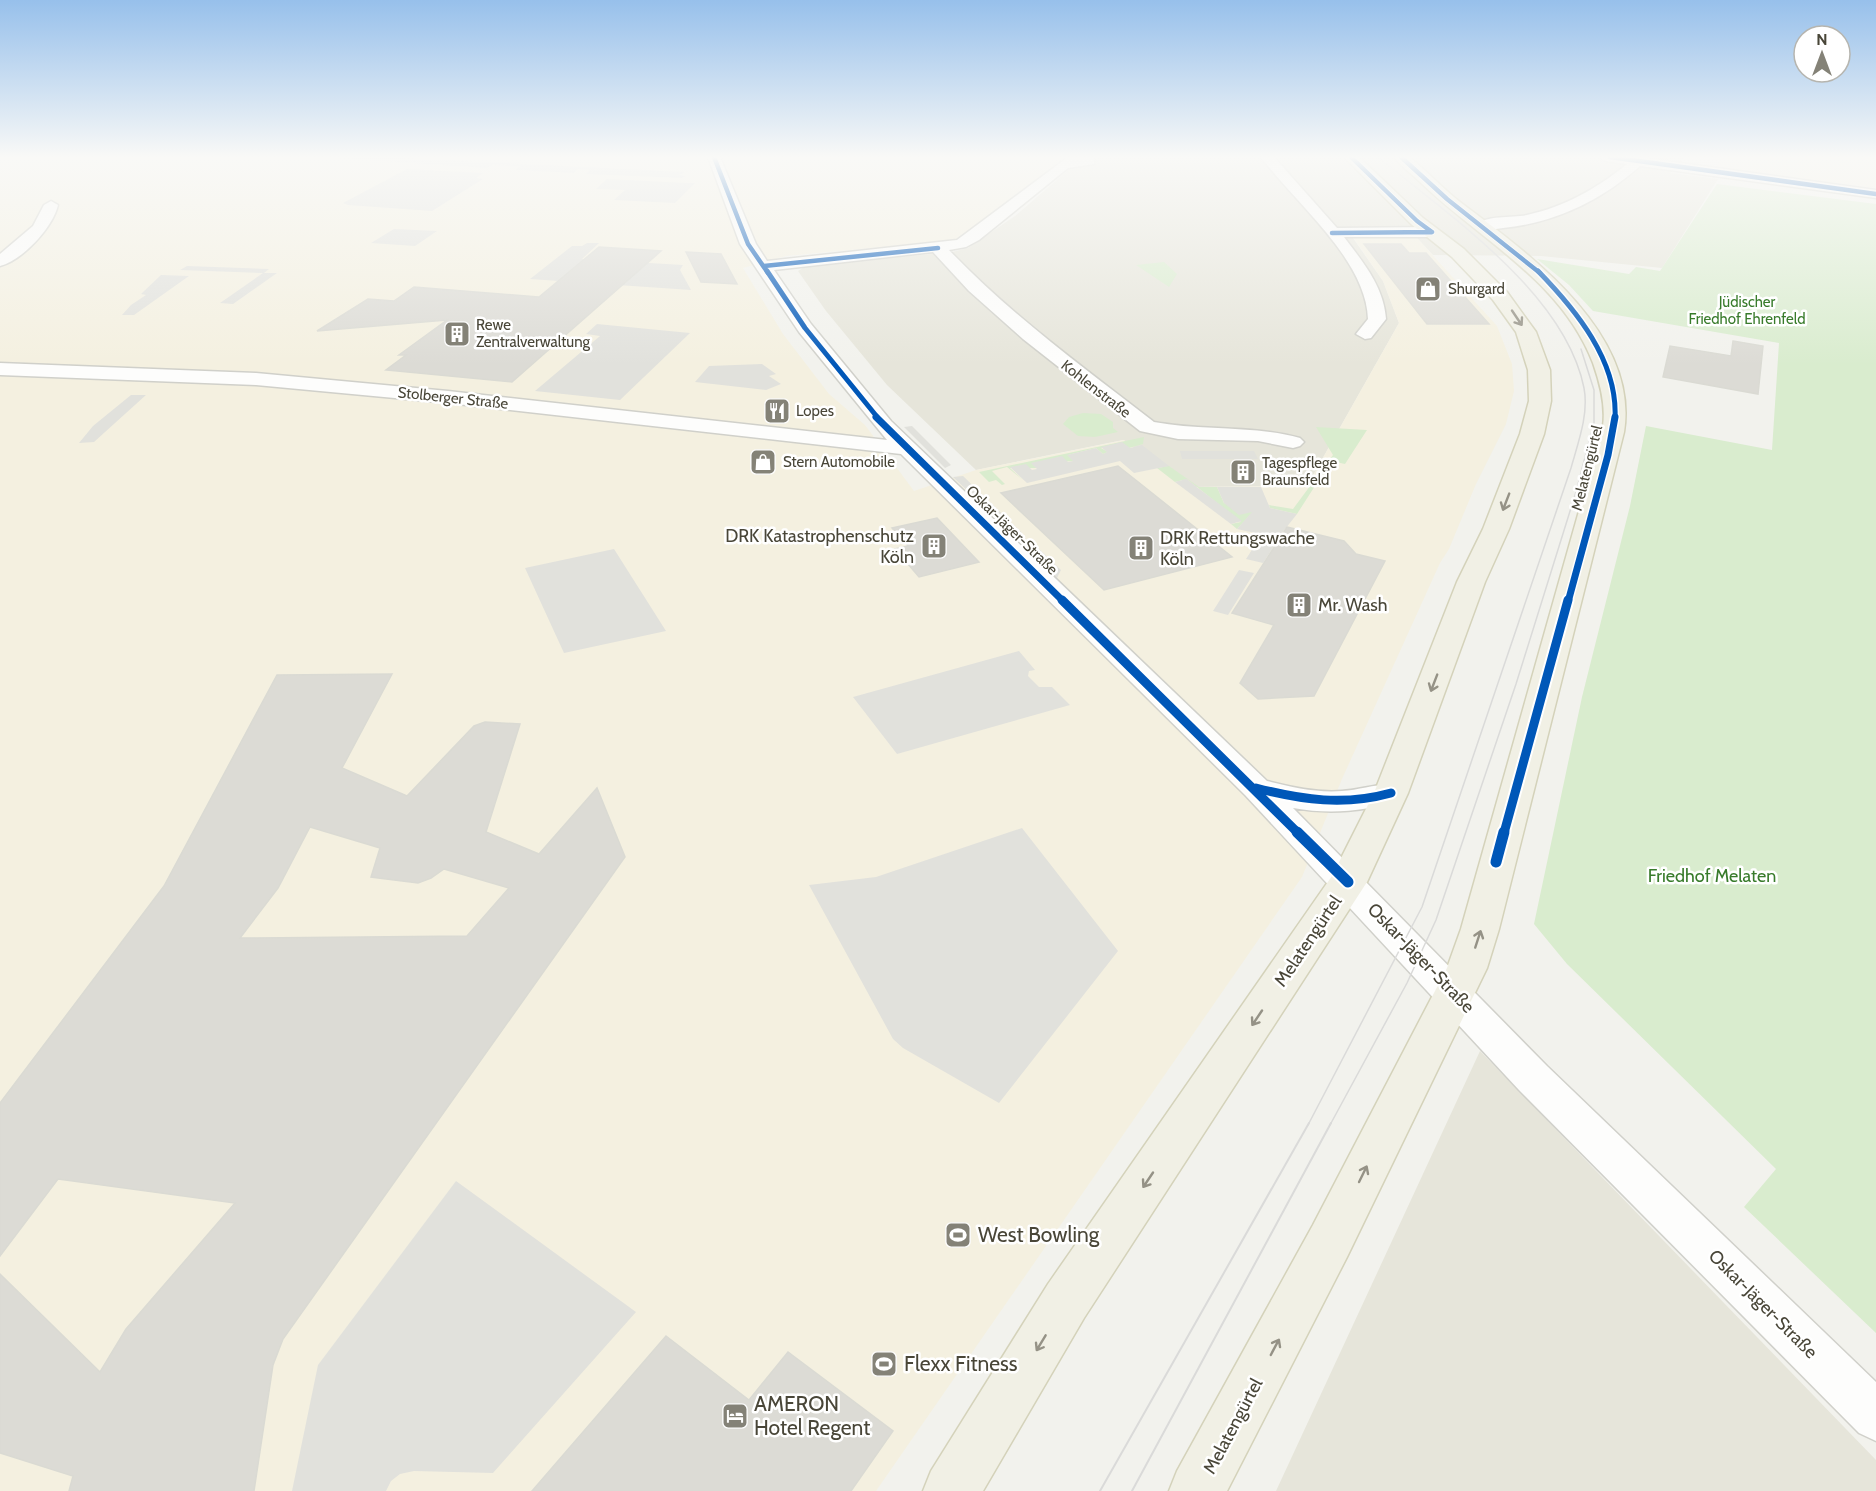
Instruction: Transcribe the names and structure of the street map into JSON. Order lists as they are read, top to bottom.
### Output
{
  "streets": {
    "main road": ["Melatengürtel"],
    "street": ["Kohlenstraße", "Stolberger Straße", "Oskar-Jäger-Straße"]
  },
  "crossings": [
    ["Stolberger Straße", "Oskar-Jäger-Straße"],
    ["Melatengürtel", "Oskar-Jäger-Straße"]
  ],
  "parks": ["Jüdischer Friedhof Ehrenfeld", "Friedhof Melaten"],
  "places": {
    "shop": ["Shurgard", "Stern Automobile"],
    "building": [
      "Rewe Zentralverwaltung",
      "Tagespflege Braunsfeld",
      "DRK Katastrophenschutz Köln",
      "DRK Rettungswache Köln",
      "Mr. Wash"
    ],
    "restaurant": ["Lopes"],
    "sports": ["West Bowling", "Flexx Fitness"],
    "hotel": ["AMERON Hotel Regent"]
  },
  "north": "top"
}
